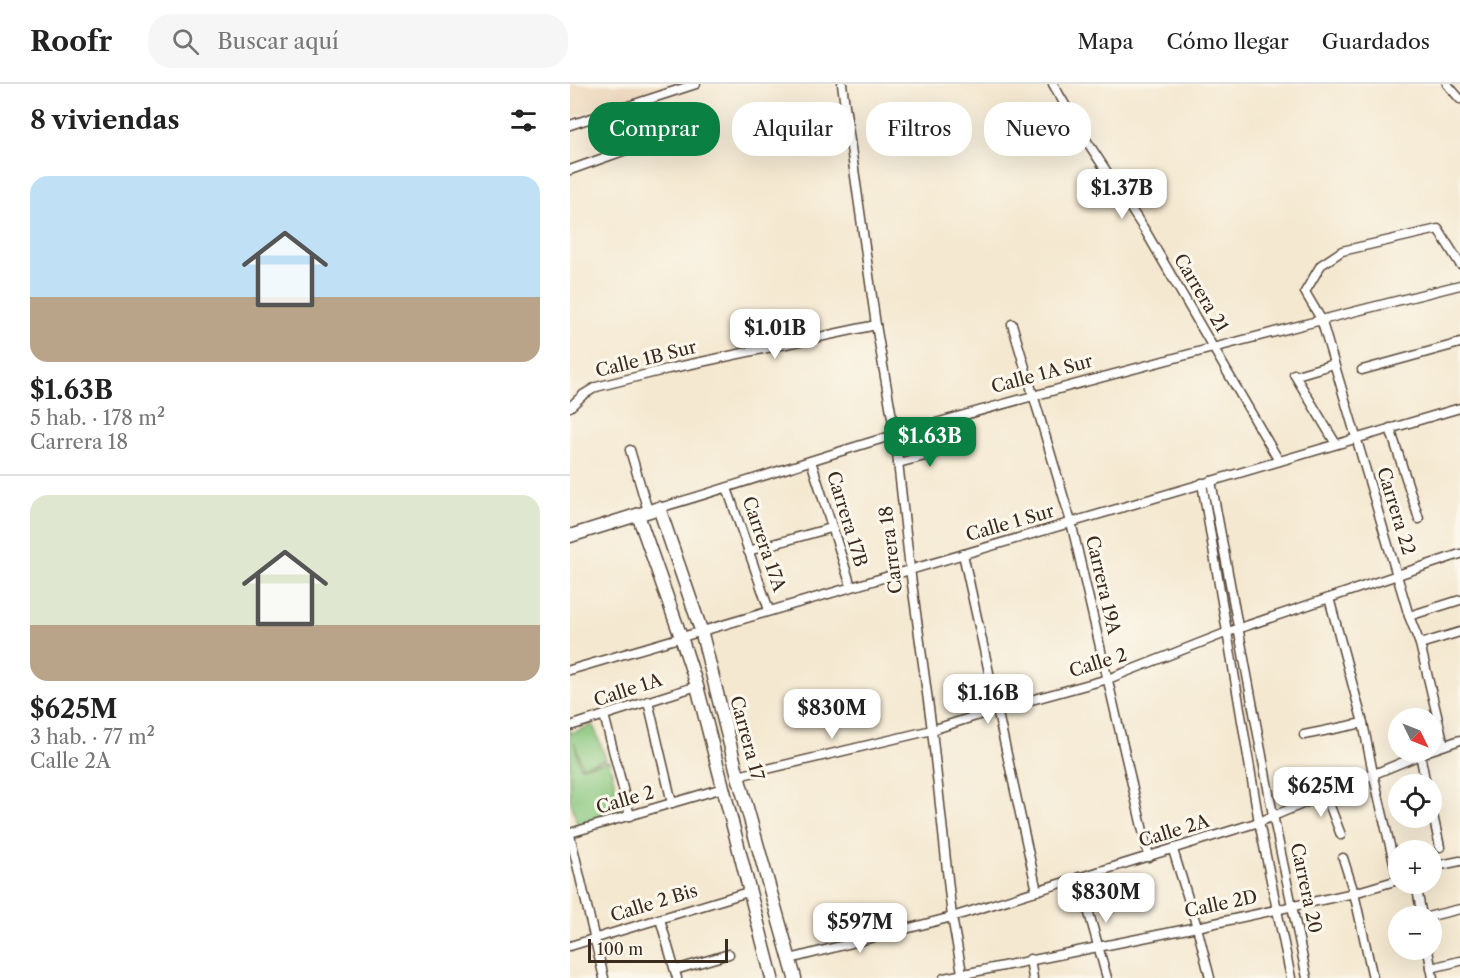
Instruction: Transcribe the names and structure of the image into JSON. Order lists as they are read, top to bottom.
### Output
{
  "streets": {
    "street": [
      "Carrera 21",
      "Calle 1B Sur",
      "Calle 1A Sur",
      "Carrera 22",
      "Carrera 17B",
      "Calle 1 Sur",
      "Carrera 17A",
      "Carrera 18",
      "Carrera 19A",
      "Calle 2",
      "Calle 1A",
      "Carrera 17",
      "Calle 2A",
      "Carrera 20",
      "Calle 2 Bis",
      "Calle 2D"
    ]
  },
  "crossings": [
    ["Carrera 21", "Calle 1A Sur"],
    ["Carrera 21", "Calle 1 Sur"],
    ["Calle 1B Sur", "Carrera 18"],
    ["Calle 1A Sur", "Carrera 22"],
    ["Calle 1A Sur", "Carrera 17B"],
    ["Calle 1A Sur", "Carrera 17A"],
    ["Calle 1A Sur", "Carrera 18"],
    ["Calle 1A Sur", "Carrera 19A"],
    ["Calle 1A Sur", "Carrera 17"],
    ["Carrera 22", "Calle 1 Sur"],
    ["Carrera 22", "Calle 2"],
    ["Carrera 17B", "Calle 1 Sur"],
    ["Calle 1 Sur", "Carrera 17A"],
    ["Calle 1 Sur", "Carrera 18"],
    ["Calle 1 Sur", "Carrera 19A"],
    ["Calle 1 Sur", "Carrera 17"],
    ["Calle 1 Sur", "Carrera 20"],
    ["Carrera 18", "Calle 2"],
    ["Carrera 18", "Calle 2A"],
    ["Carrera 18", "Calle 2D"],
    ["Carrera 19A", "Calle 2"],
    ["Carrera 19A", "Calle 2A"],
    ["Calle 2", "Carrera 17"],
    ["Calle 2", "Carrera 20"],
    ["Calle 1A", "Carrera 17"],
    ["Carrera 17", "Calle 2A"],
    ["Carrera 17", "Calle 2 Bis"],
    ["Calle 2A", "Carrera 20"],
    ["Carrera 20", "Calle 2D"]
  ],
  "scale_bar": "100 m",
  "north": "bottom right",
  "page": {
    "header": "Roofr",
    "search": "Buscar aquí",
    "nav": ["Mapa", "Cómo llegar", "Guardados"],
    "heading": "8 viviendas",
    "chip": [
      "Comprar",
      "Alquilar",
      "Filtros",
      "Nuevo"
    ],
    "list": [
      {
        "name": "$1.63B",
        "note": "5 hab. · 178 m² · Carrera 18"
      },
      {
        "name": "$625M",
        "note": "3 hab. · 77 m² · Calle 2A"
      }
    ],
    "price": [
      "$1.37B",
      "$1.01B",
      "$1.63B",
      "$1.16B",
      "$830M",
      "$625M",
      "$830M",
      "$597M"
    ],
    "map_buttons": ["+", "−"],
    "scale": "100 m"
  }
}
